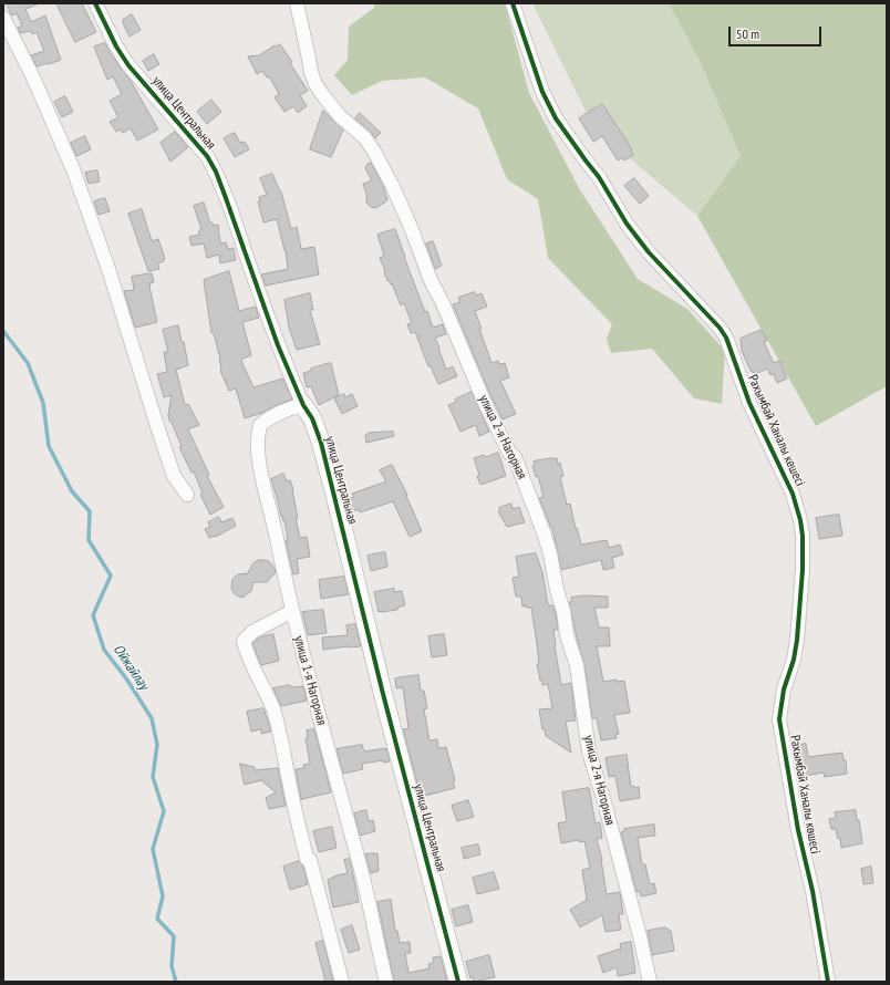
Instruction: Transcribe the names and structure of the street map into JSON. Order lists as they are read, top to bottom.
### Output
{
  "streets": {
    "street": [
      "улица Центральная",
      "Рахымбай Ханалы көшесі",
      "улица 2-я Нагорная",
      "улица 1-я Нагорная"
    ]
  },
  "crossings": [
    ["улица Центральная", "улица 1-я Нагорная"]
  ],
  "water": ["Ойжайлау"],
  "scale_bar": "50 m"
}
